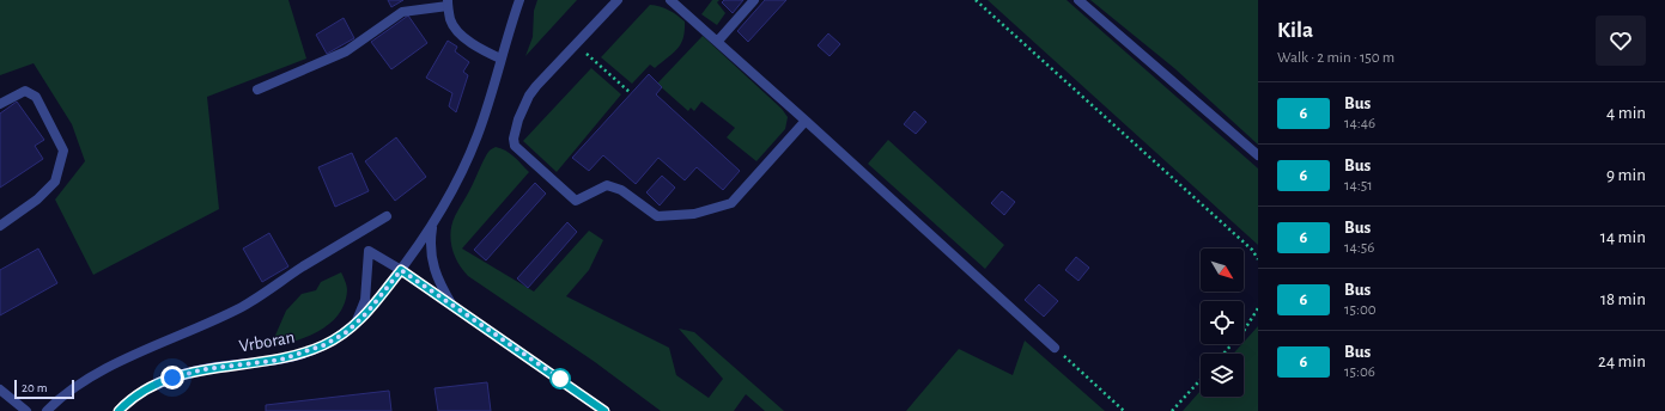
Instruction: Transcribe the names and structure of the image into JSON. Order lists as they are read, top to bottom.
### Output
{
  "streets": {
    "street": ["Vrboran"]
  },
  "lines": ["bus line 6"],
  "scale_bar": "20 m",
  "north": "bottom right",
  "page": {
    "heading": ["Kila", "Walk · 2 min · 150 m"],
    "list": [
      {
        "mark": "6",
        "name": "Bus",
        "note": "14:46",
        "value": "4 min"
      },
      {
        "mark": "6",
        "name": "Bus",
        "note": "14:51",
        "value": "9 min"
      },
      {
        "mark": "6",
        "name": "Bus",
        "note": "14:56",
        "value": "14 min"
      },
      {
        "mark": "6",
        "name": "Bus",
        "note": "15:00",
        "value": "18 min"
      },
      {
        "mark": "6",
        "name": "Bus",
        "note": "15:06",
        "value": "24 min"
      }
    ],
    "scale": "20 m"
  }
}
